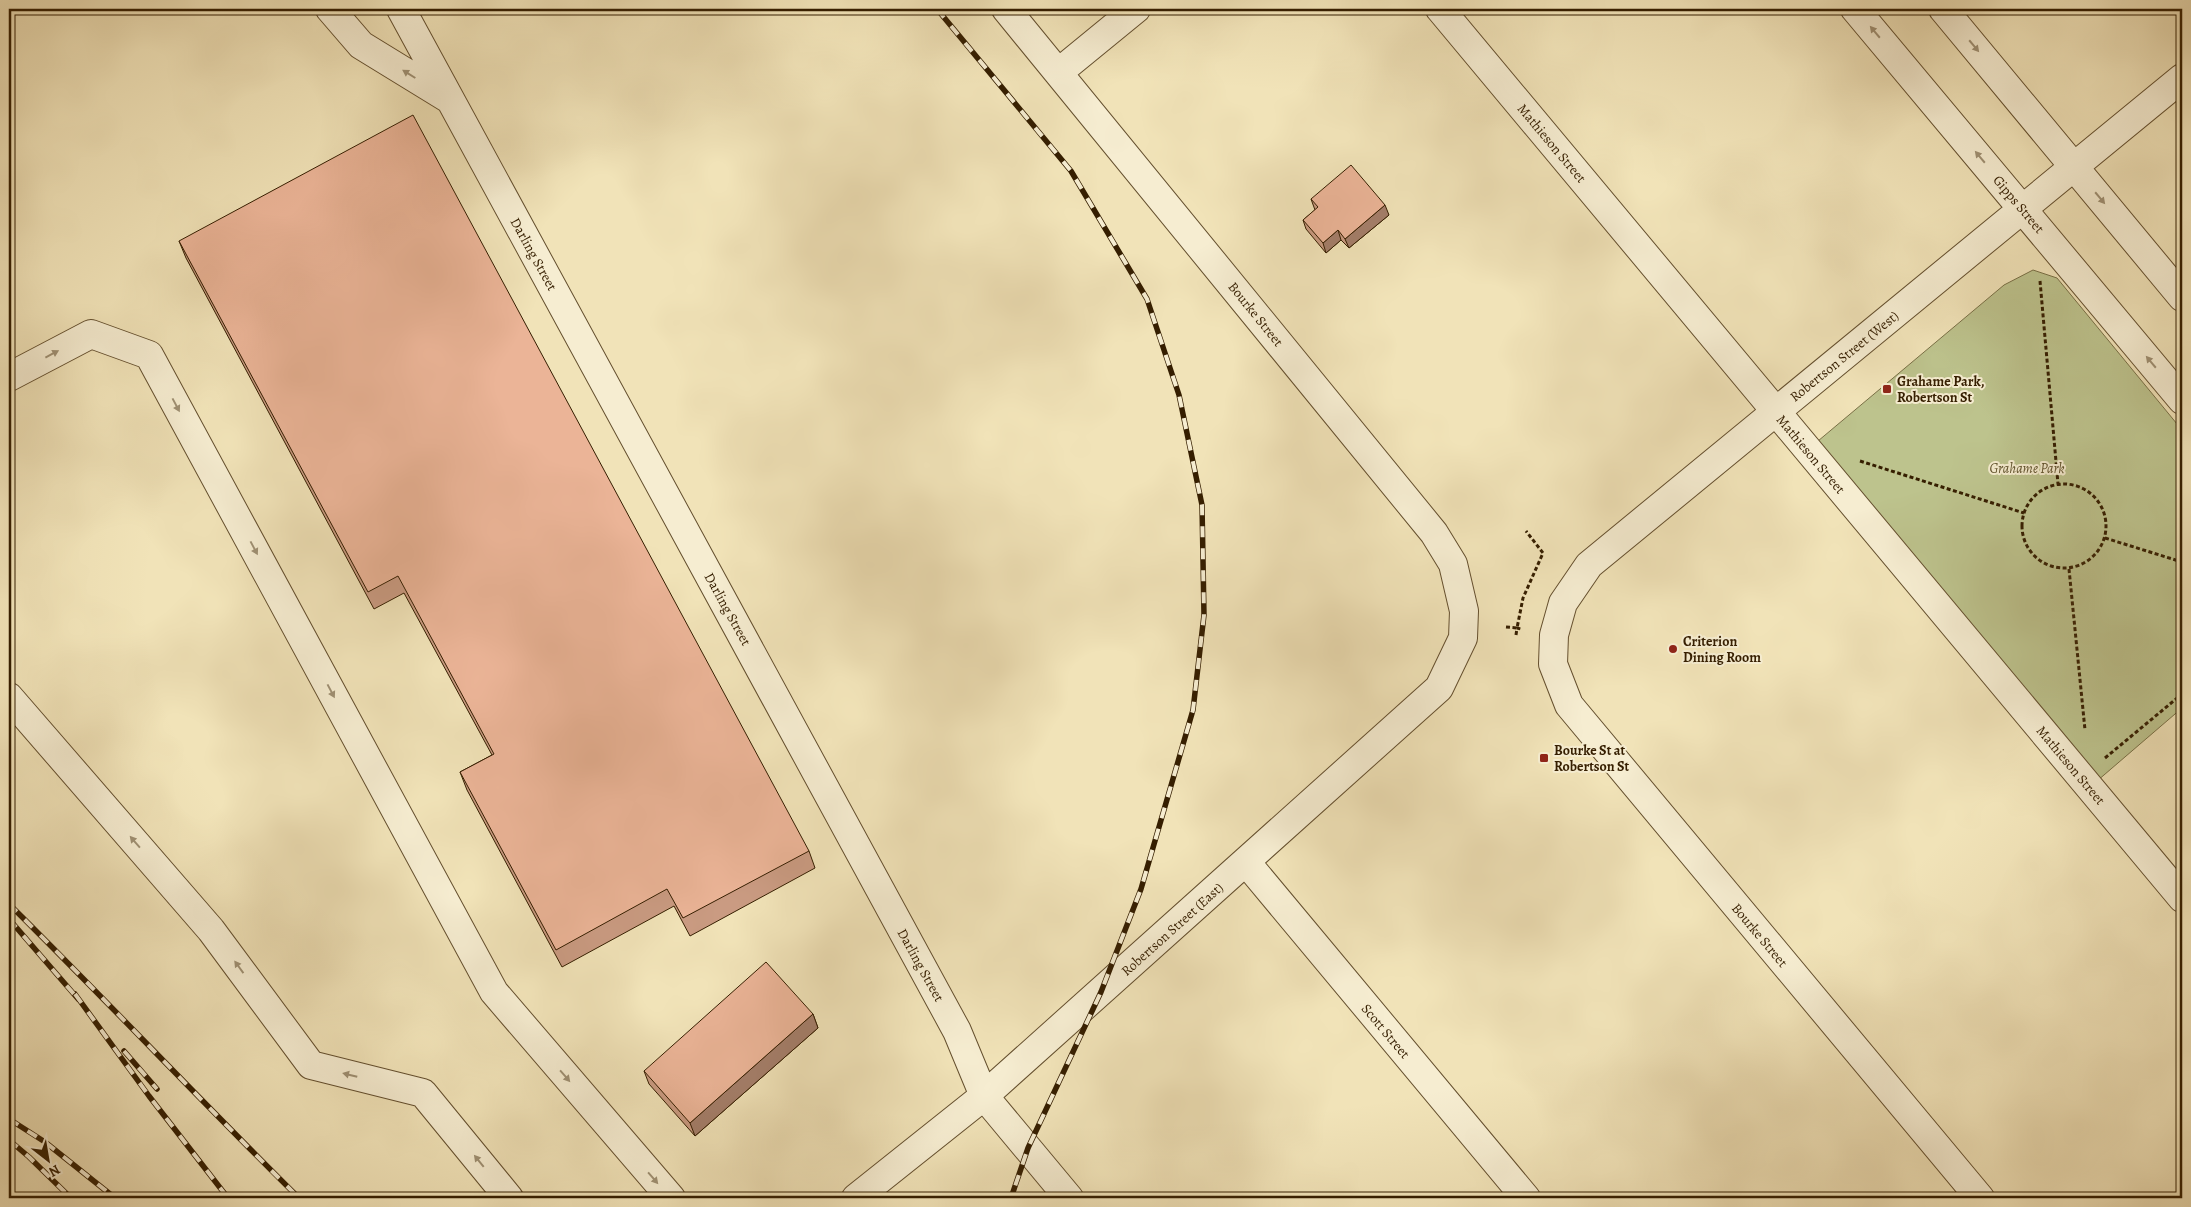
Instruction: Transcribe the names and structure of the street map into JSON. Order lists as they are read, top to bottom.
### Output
{
  "streets": {
    "street": [
      "Mathieson Street",
      "Gipps Street",
      "Darling Street",
      "Bourke Street",
      "Robertson Street (West)",
      "Robertson Street (East)",
      "Scott Street"
    ]
  },
  "crossings": [
    ["Mathieson Street", "Robertson Street (West)"],
    ["Gipps Street", "Robertson Street (West)"],
    ["Darling Street", "Robertson Street (East)"],
    ["Bourke Street", "Robertson Street (West)"],
    ["Bourke Street", "Robertson Street (East)"],
    ["Robertson Street (East)", "Scott Street"]
  ],
  "parks": ["Grahame Park"],
  "places": {
    "transit": ["Grahame Park, Robertson St", "Bourke St at Robertson St"],
    "other": ["Criterion Dining Room"]
  },
  "north": "bottom right"
}
